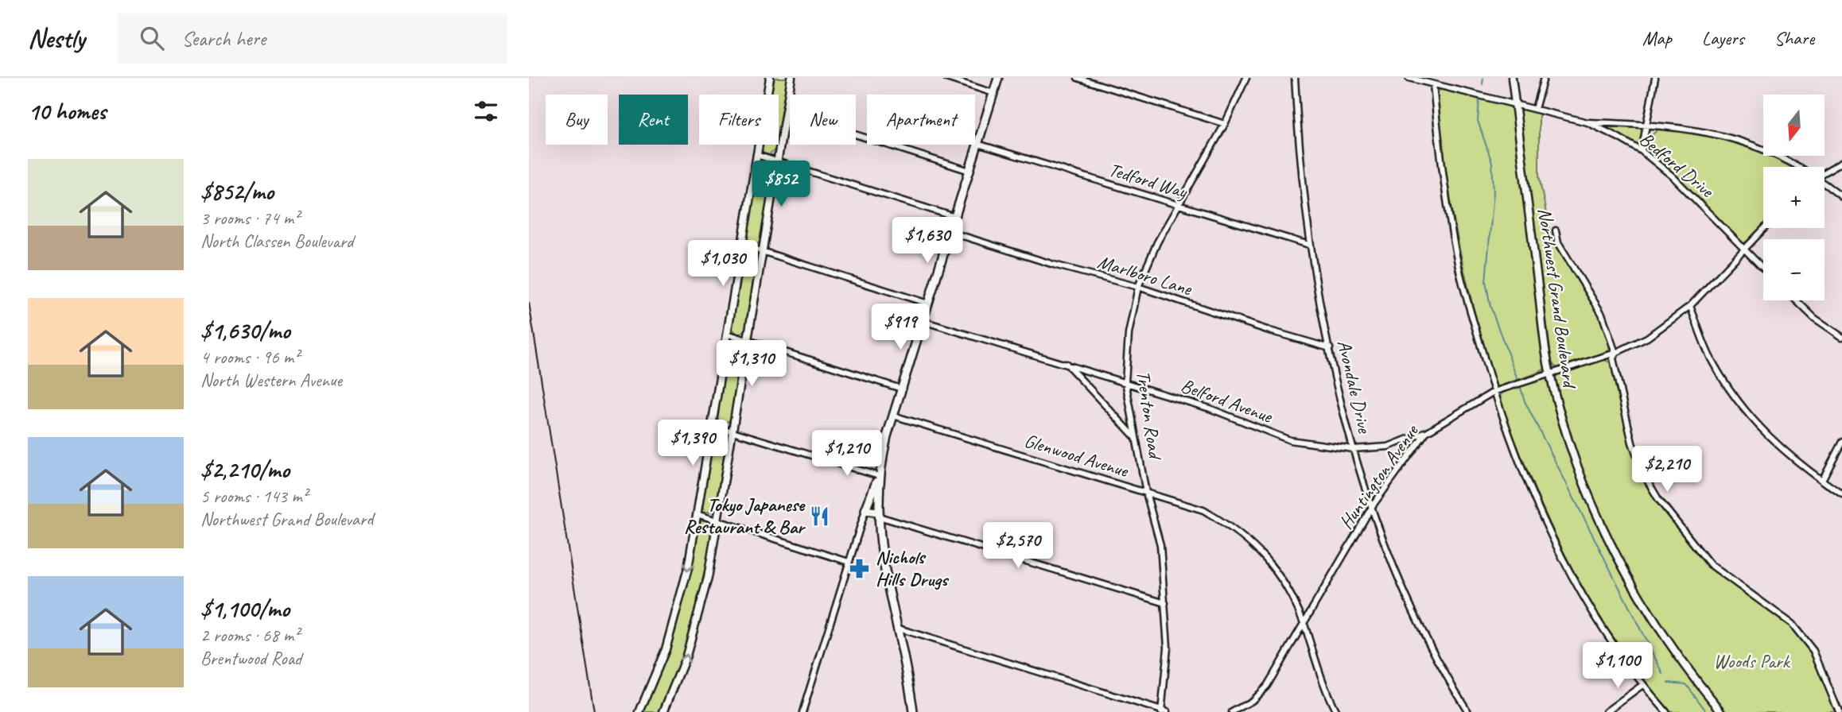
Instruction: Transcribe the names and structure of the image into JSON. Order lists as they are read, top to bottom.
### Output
{
  "streets": {
    "street": [
      "Bedford Drive",
      "Tedford Way",
      "Marlboro Lane",
      "Northwest Grand Boulevard",
      "Avondale Drive",
      "Belford Avenue",
      "Trenton Road",
      "Glenwood Avenue",
      "Huntington Avenue"
    ]
  },
  "crossings": [
    ["Bedford Drive", "Northwest Grand Boulevard"],
    ["Bedford Drive", "Huntington Avenue"],
    ["Tedford Way", "Avondale Drive"],
    ["Tedford Way", "Trenton Road"],
    ["Marlboro Lane", "Avondale Drive"],
    ["Marlboro Lane", "Trenton Road"],
    ["Northwest Grand Boulevard", "Huntington Avenue"],
    ["Avondale Drive", "Belford Avenue"],
    ["Avondale Drive", "Huntington Avenue"],
    ["Belford Avenue", "Trenton Road"],
    ["Belford Avenue", "Huntington Avenue"],
    ["Trenton Road", "Glenwood Avenue"],
    ["Glenwood Avenue", "Huntington Avenue"]
  ],
  "parks": ["Woods Park"],
  "places": {
    "restaurant": ["Tokyo Japanese Restaurant & Bar"],
    "pharmacy": ["Nichols Hills Drugs"]
  },
  "north": "bottom",
  "page": {
    "header": "Nestly",
    "search": "Search here",
    "nav": ["Map", "Layers", "Share"],
    "heading": "10 homes",
    "map_buttons": ["+", "−"],
    "chip": [
      "Buy",
      "Rent",
      "Filters",
      "New",
      "Apartment"
    ],
    "list": [
      {
        "name": "$852/mo",
        "note": "3 rooms · 74 m² · North Classen Boulevard"
      },
      {
        "name": "$1,630/mo",
        "note": "4 rooms · 96 m² · North Western Avenue"
      },
      {
        "name": "$2,210/mo",
        "note": "5 rooms · 143 m² · Northwest Grand Boulevard"
      },
      {
        "name": "$1,100/mo",
        "note": "2 rooms · 68 m² · Brentwood Road"
      }
    ],
    "price": [
      "$852",
      "$1,630",
      "$1,030",
      "$919",
      "$1,310",
      "$1,390",
      "$1,210",
      "$2,210",
      "$2,570",
      "$1,100"
    ]
  }
}
